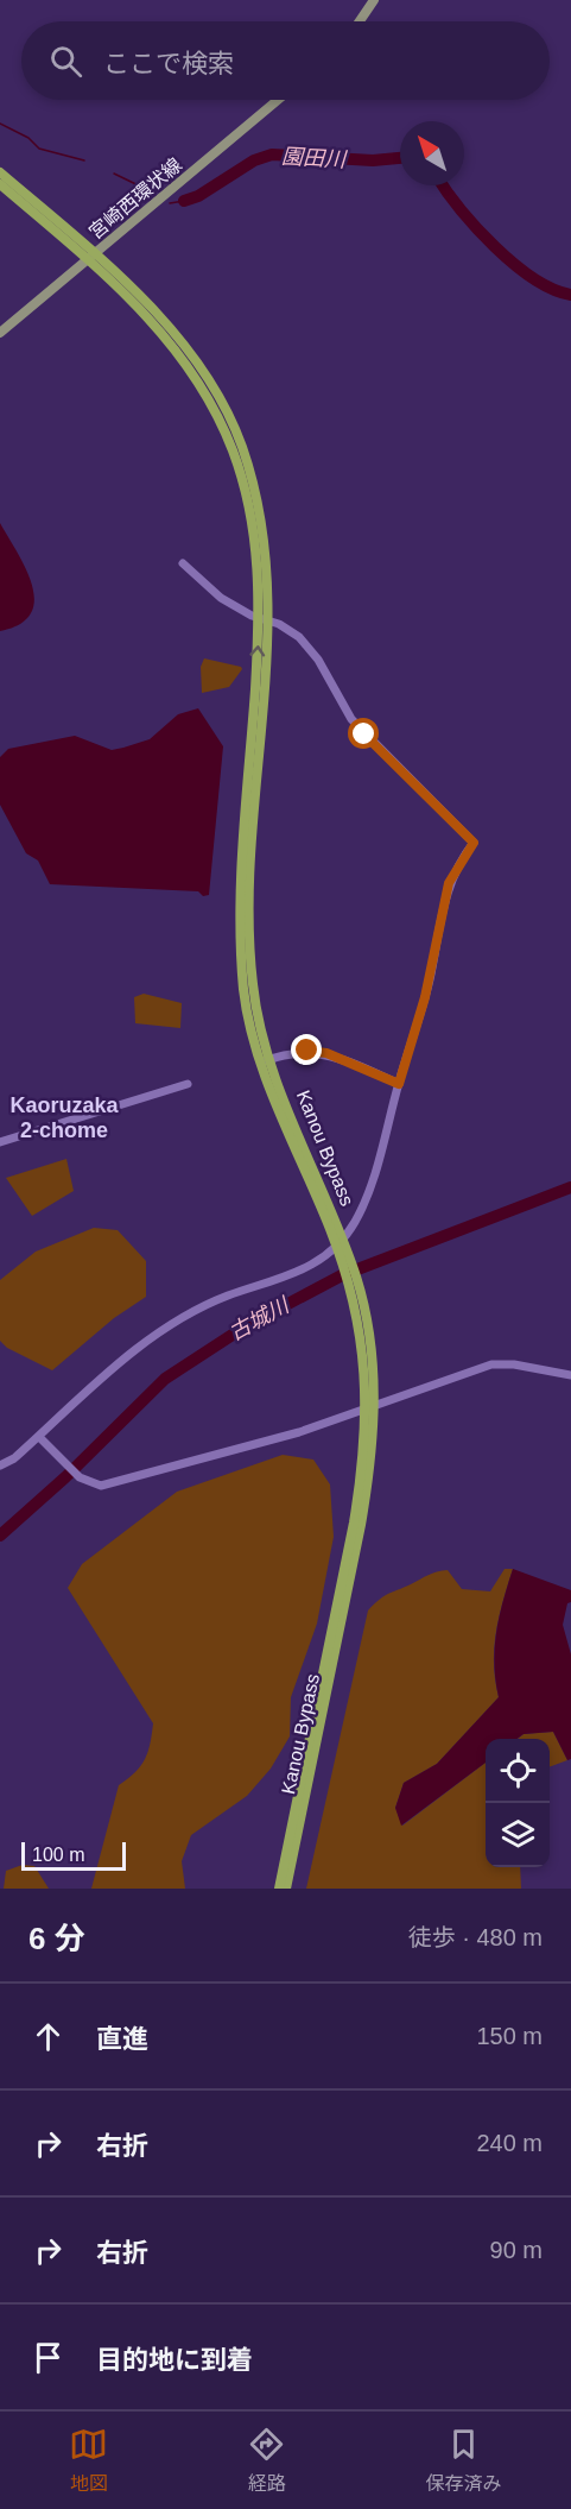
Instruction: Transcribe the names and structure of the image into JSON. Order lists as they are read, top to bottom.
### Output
{
  "streets": {
    "highway": ["Kanou Bypass"],
    "main road": ["宮崎西環状線"]
  },
  "crossings": [
    ["宮崎西環状線", "Kanou Bypass"]
  ],
  "districts": ["Kaoruzaka 2-chome"],
  "water": ["園田川", "古城川"],
  "scale_bar": "100 m",
  "north": "top left",
  "page": {
    "search": "ここで検索",
    "scale": "100 m",
    "heading": ["6 分", "徒歩 · 480 m"],
    "list": [
      ["直進", "150 m"],
      ["右折", "240 m"],
      ["右折", "90 m"],
      "目的地に到着"
    ],
    "nav": ["地図", "経路", "保存済み"]
  }
}
